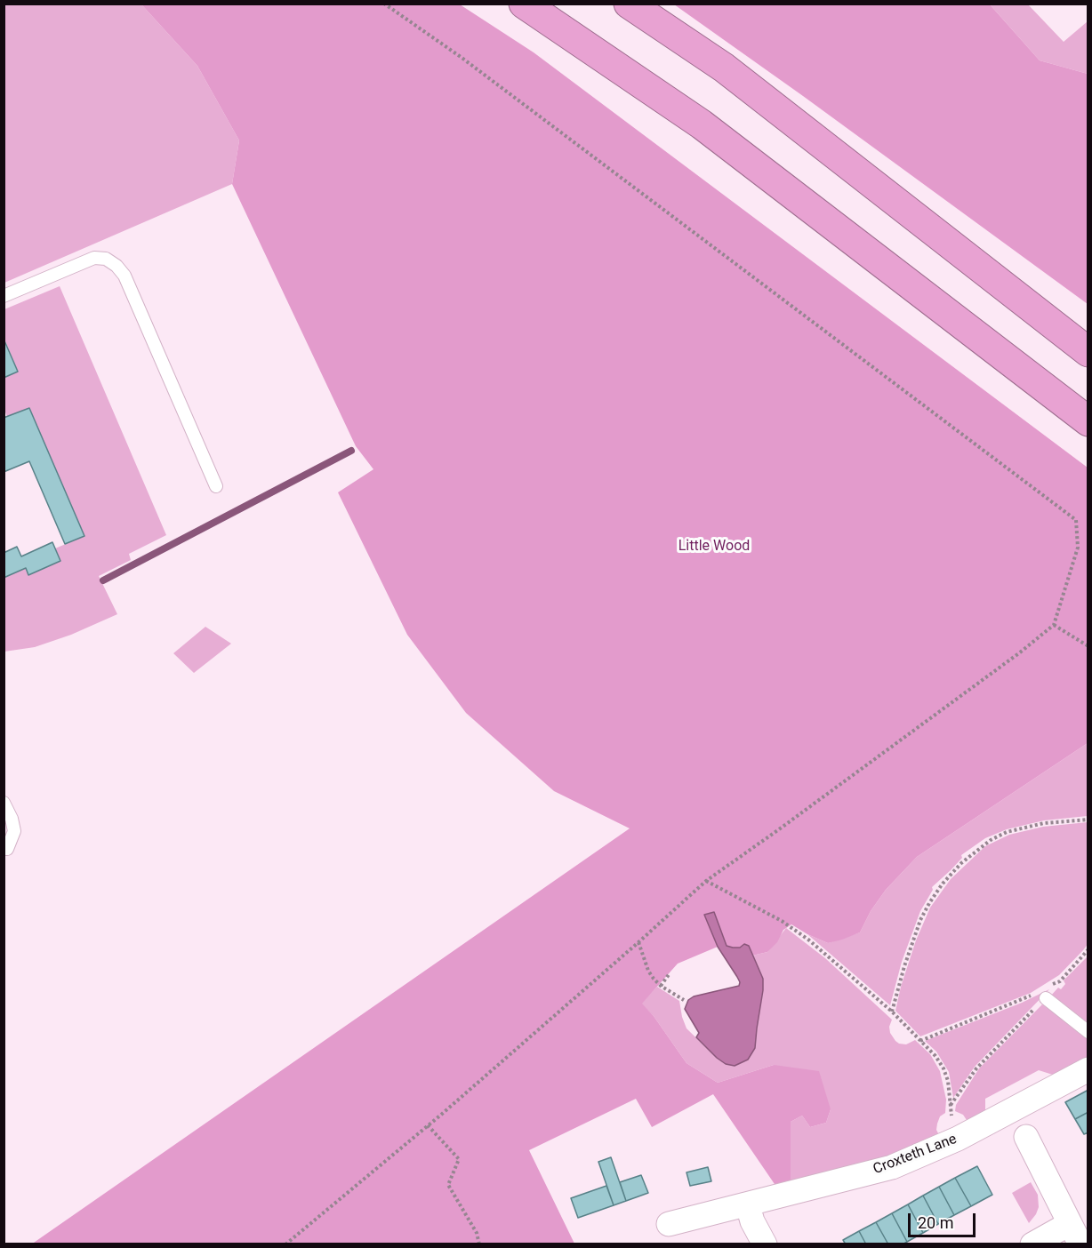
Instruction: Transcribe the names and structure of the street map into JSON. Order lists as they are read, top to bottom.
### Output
{
  "streets": {
    "street": ["Croxteth Lane"]
  },
  "parks": ["Little Wood"],
  "scale_bar": "20 m"
}
